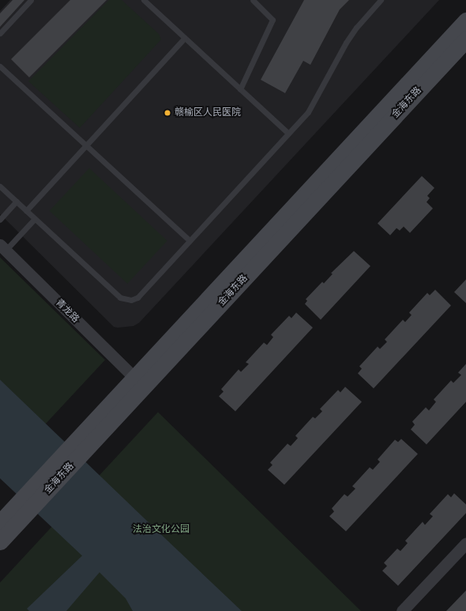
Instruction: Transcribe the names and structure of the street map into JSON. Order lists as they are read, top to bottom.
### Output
{
  "streets": {
    "main road": ["金海东路"],
    "street": ["青龙路"]
  },
  "crossings": [
    ["金海东路", "青龙路"]
  ],
  "parks": ["法治文化公园"],
  "places": ["赣榆区人民医院"]
}
